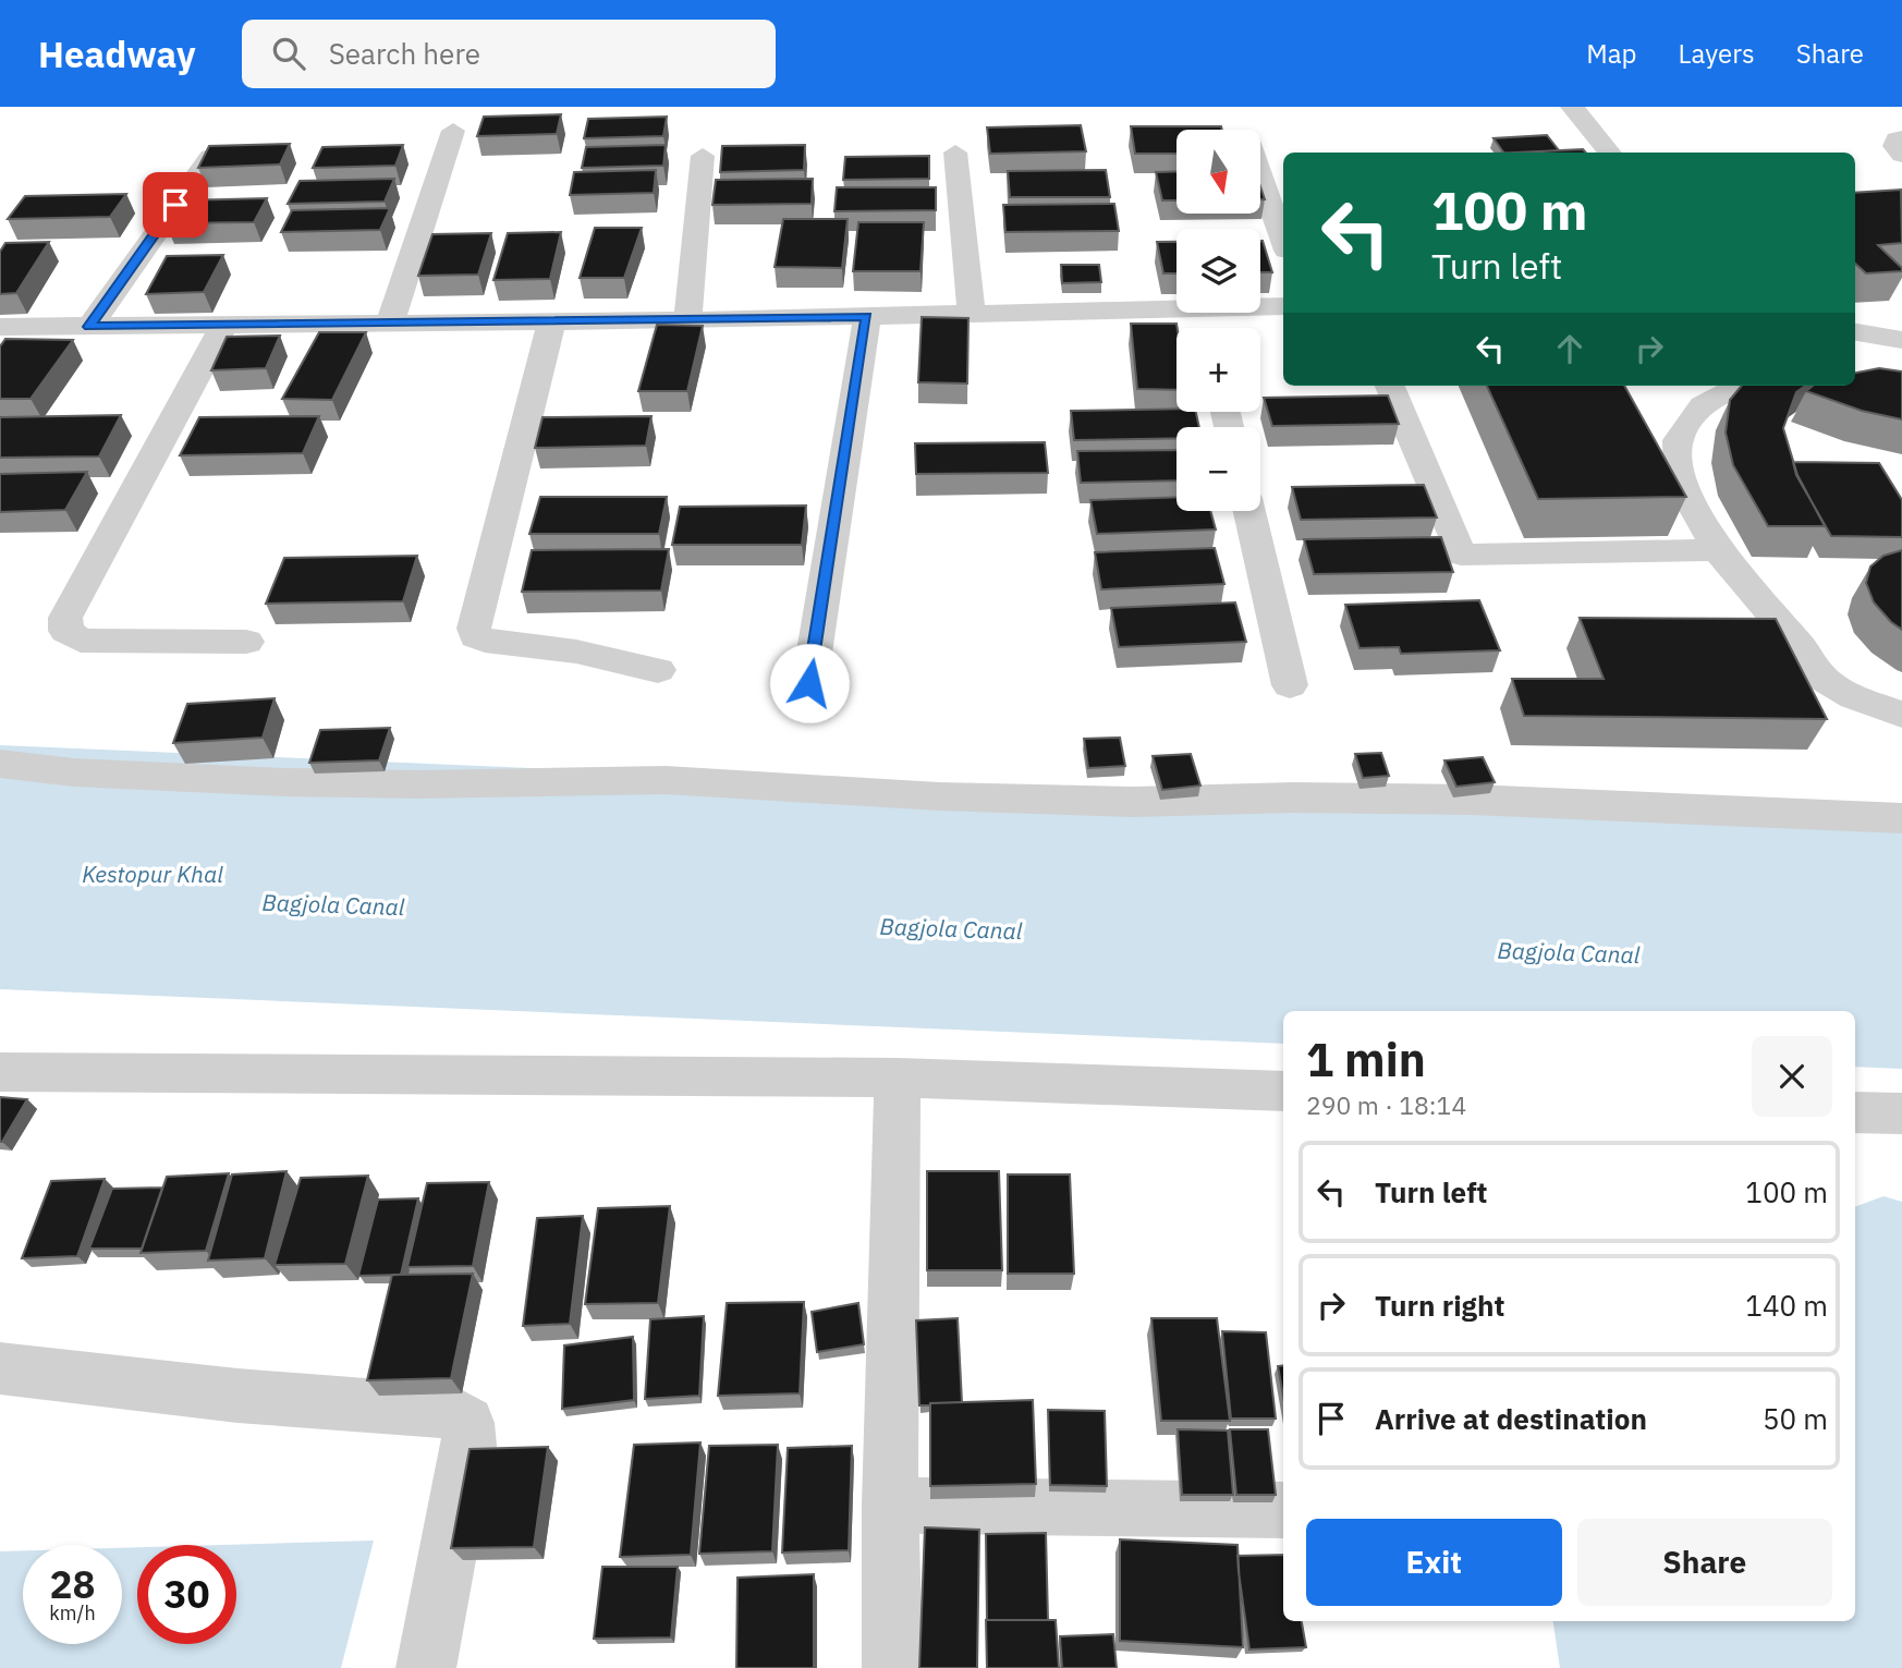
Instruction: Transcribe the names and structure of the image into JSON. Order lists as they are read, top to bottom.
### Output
{
  "water": ["Kestopur Khal", "Bagjola Canal"],
  "north": "bottom",
  "page": {
    "header": "Headway",
    "search": "Search here",
    "nav": ["Map", "Layers", "Share"],
    "map_buttons": ["+", "−"],
    "turn": ["100 m", "Turn left"],
    "heading": ["1 min", "290 m · 18:14"],
    "list": [
      {
        "name": "Turn left",
        "value": "100 m"
      },
      {
        "name": "Turn right",
        "value": "140 m"
      },
      {
        "name": "Arrive at destination",
        "value": "50 m"
      }
    ],
    "buttons": ["Exit", "Share"],
    "speed": "28 km/h",
    "limit": "30"
  }
}
